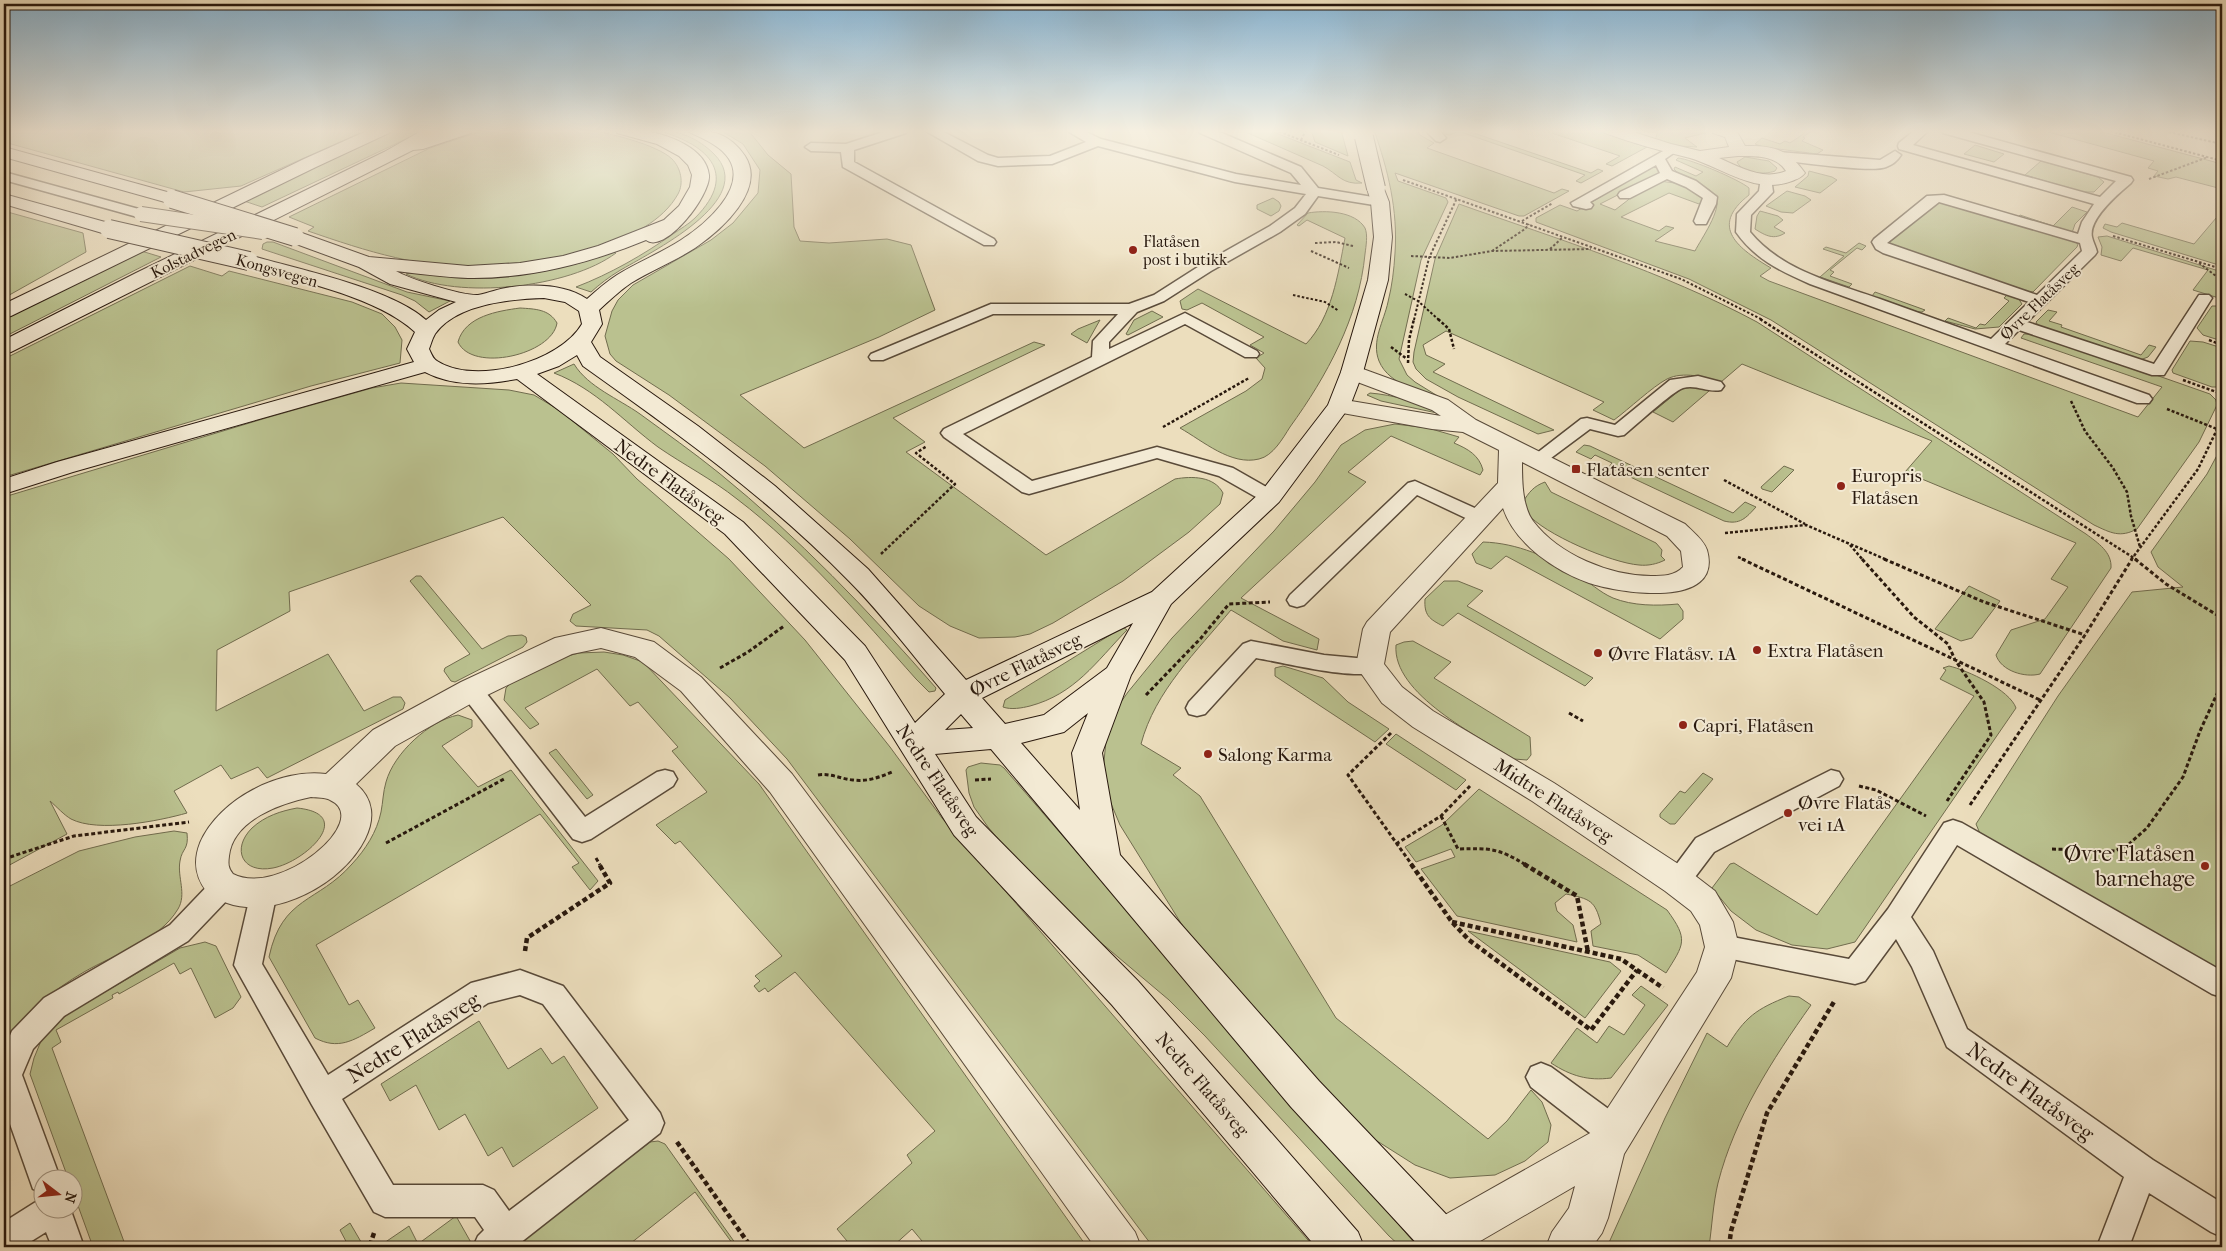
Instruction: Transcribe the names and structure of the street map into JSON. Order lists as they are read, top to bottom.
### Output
{
  "streets": {
    "street": [
      "Kolstadvegen",
      "Kongsvegen",
      "Øvre Flatåsveg",
      "Nedre Flatåsveg",
      "Midtre Flatåsveg"
    ]
  },
  "crossings": [
    ["Øvre Flatåsveg", "Nedre Flatåsveg"]
  ],
  "places": {
    "other": [
      "Flatåsen post i butikk",
      "Europris Flatåsen",
      "Extra Flatåsen",
      "Øvre Flatåsv. 1A",
      "Capri, Flatåsen",
      "Salong Karma",
      "Øvre Flatås vei 1A",
      "Øvre Flatåsen barnehage"
    ],
    "transit": ["Flatåsen senter"]
  },
  "north": "right"
}
